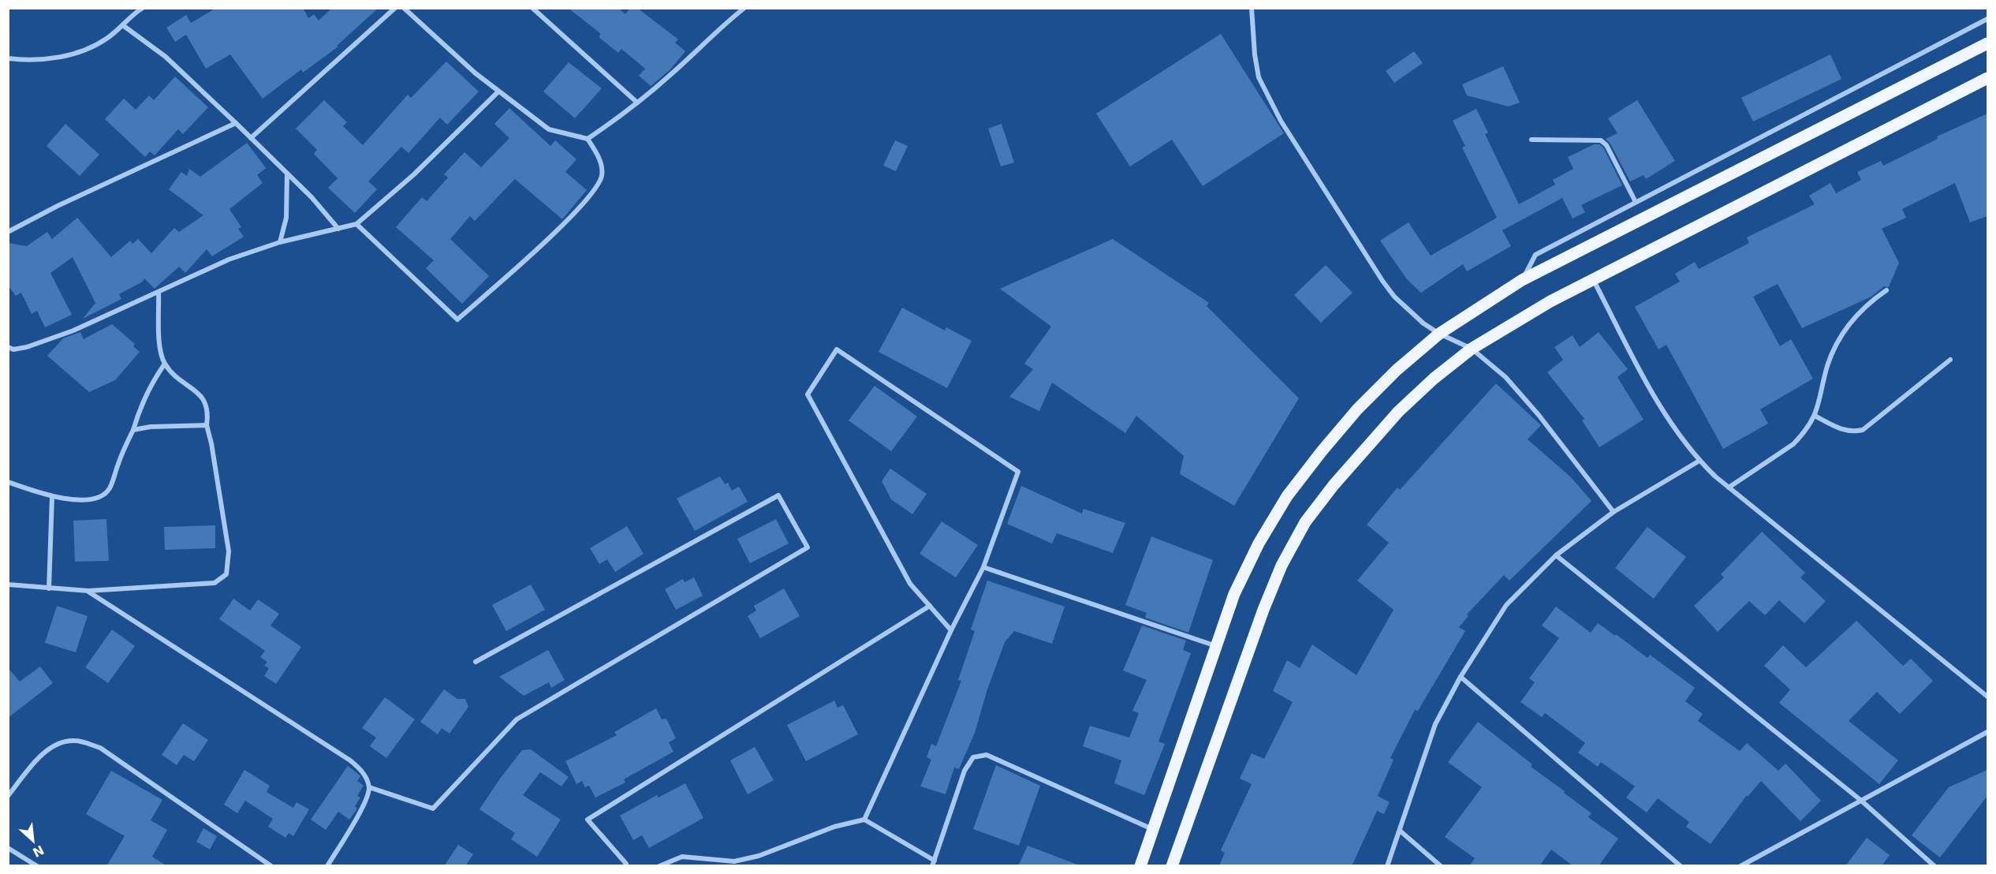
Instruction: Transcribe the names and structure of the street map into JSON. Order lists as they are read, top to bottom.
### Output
{
  "north": "bottom right"
}
